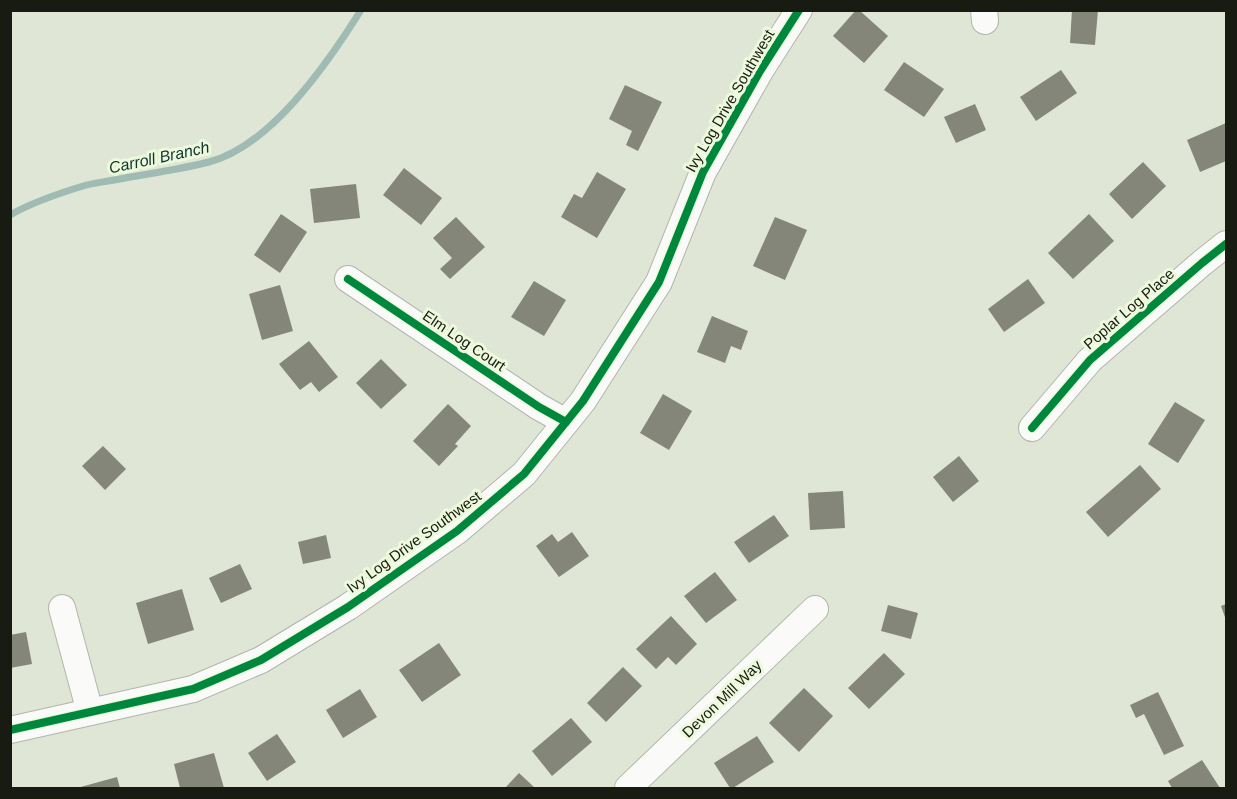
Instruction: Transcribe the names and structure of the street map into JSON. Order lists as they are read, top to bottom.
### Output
{
  "streets": {
    "street": [
      "Ivy Log Drive Southwest",
      "Poplar Log Place",
      "Elm Log Court",
      "Devon Mill Way"
    ]
  },
  "crossings": [
    ["Ivy Log Drive Southwest", "Elm Log Court"]
  ],
  "water": ["Carroll Branch"]
}
